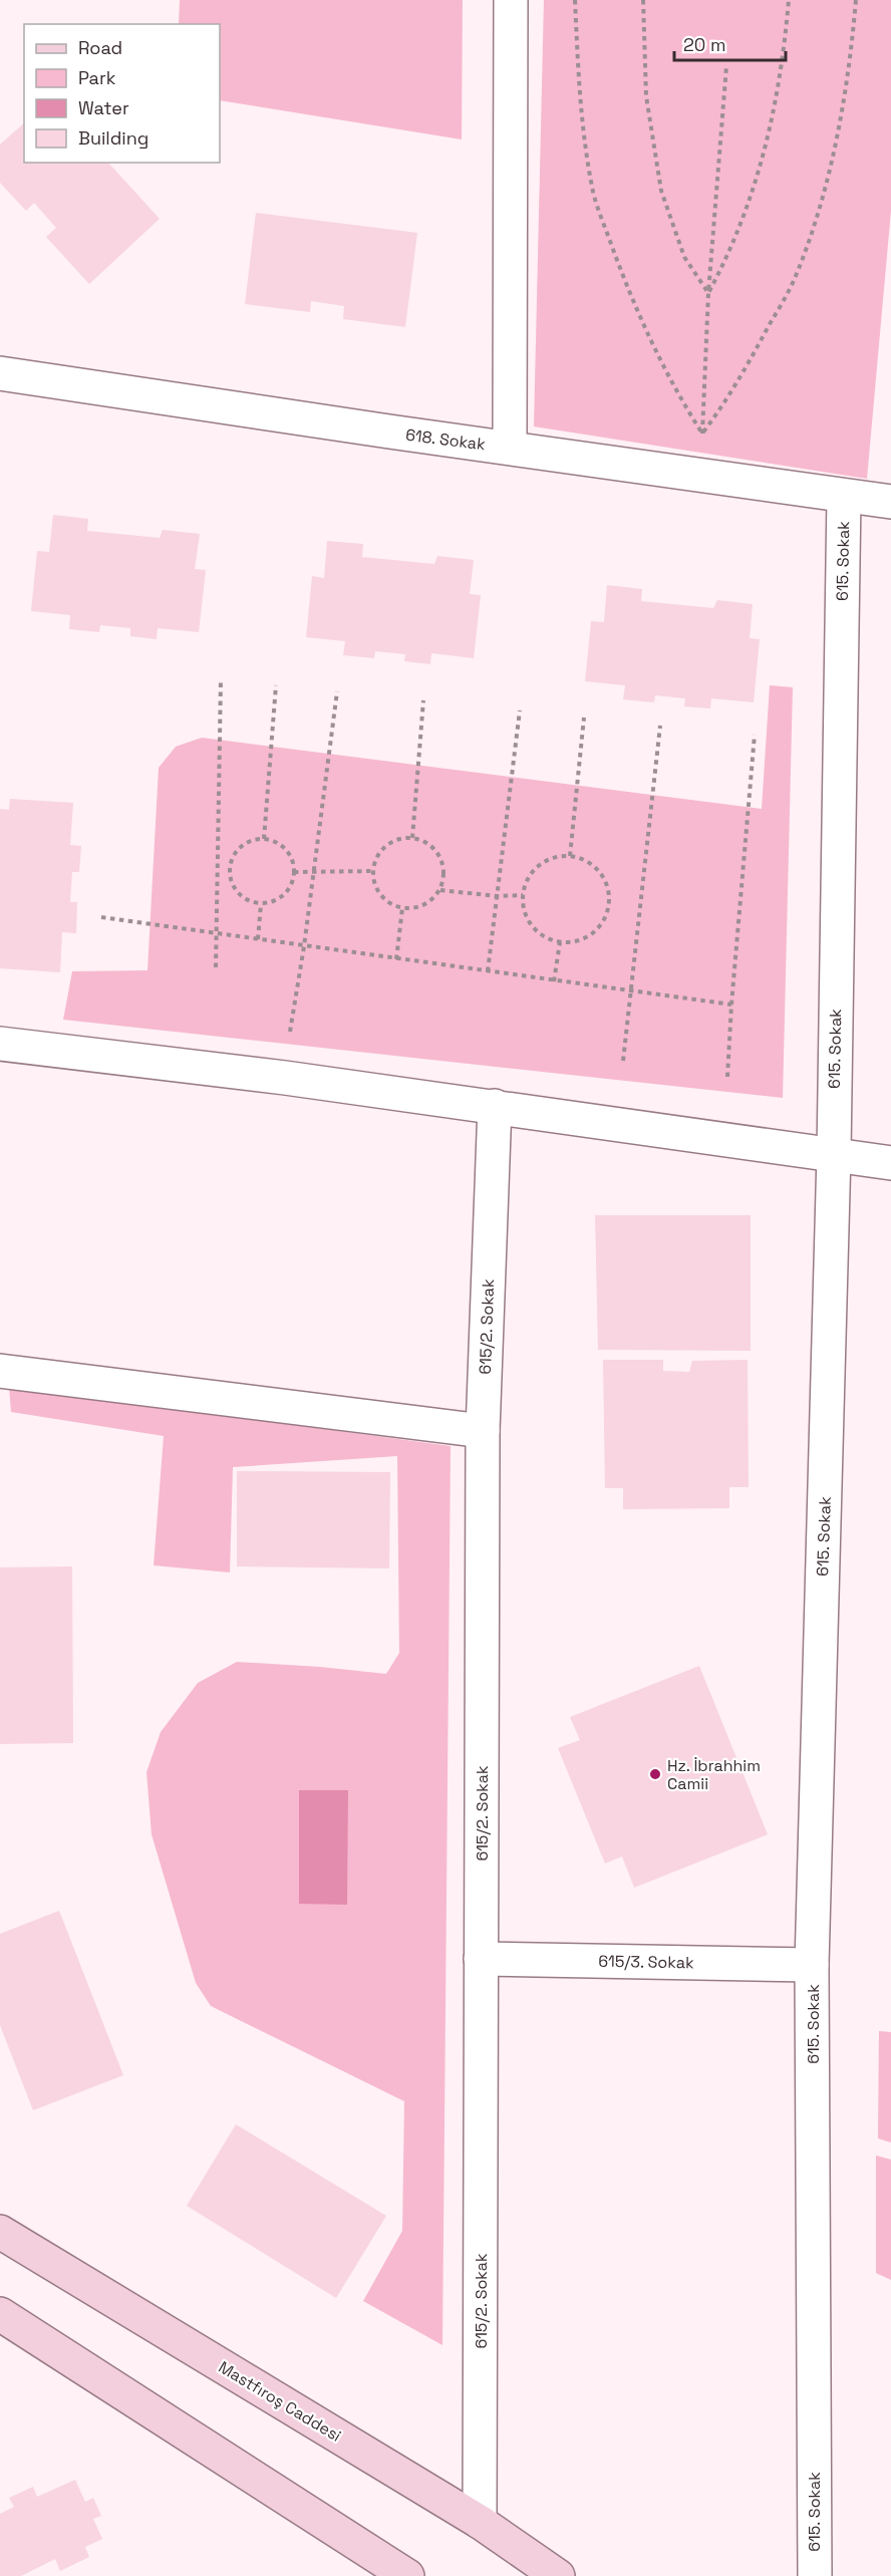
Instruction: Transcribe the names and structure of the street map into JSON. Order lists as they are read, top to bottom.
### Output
{
  "streets": {
    "main road": ["Mastfıroş Caddesi"],
    "street": [
      "618. Sokak",
      "615. Sokak",
      "615/2. Sokak",
      "615/3. Sokak"
    ]
  },
  "crossings": [
    ["618. Sokak", "615. Sokak"],
    ["615. Sokak", "615/3. Sokak"],
    ["615/2. Sokak", "615/3. Sokak"],
    ["615/2. Sokak", "Mastfıroş Caddesi"]
  ],
  "places": ["Hz. İbrahhim Camii"],
  "legend": [
    "Road",
    "Park",
    "Water",
    "Building"
  ],
  "scale_bar": "20 m"
}
